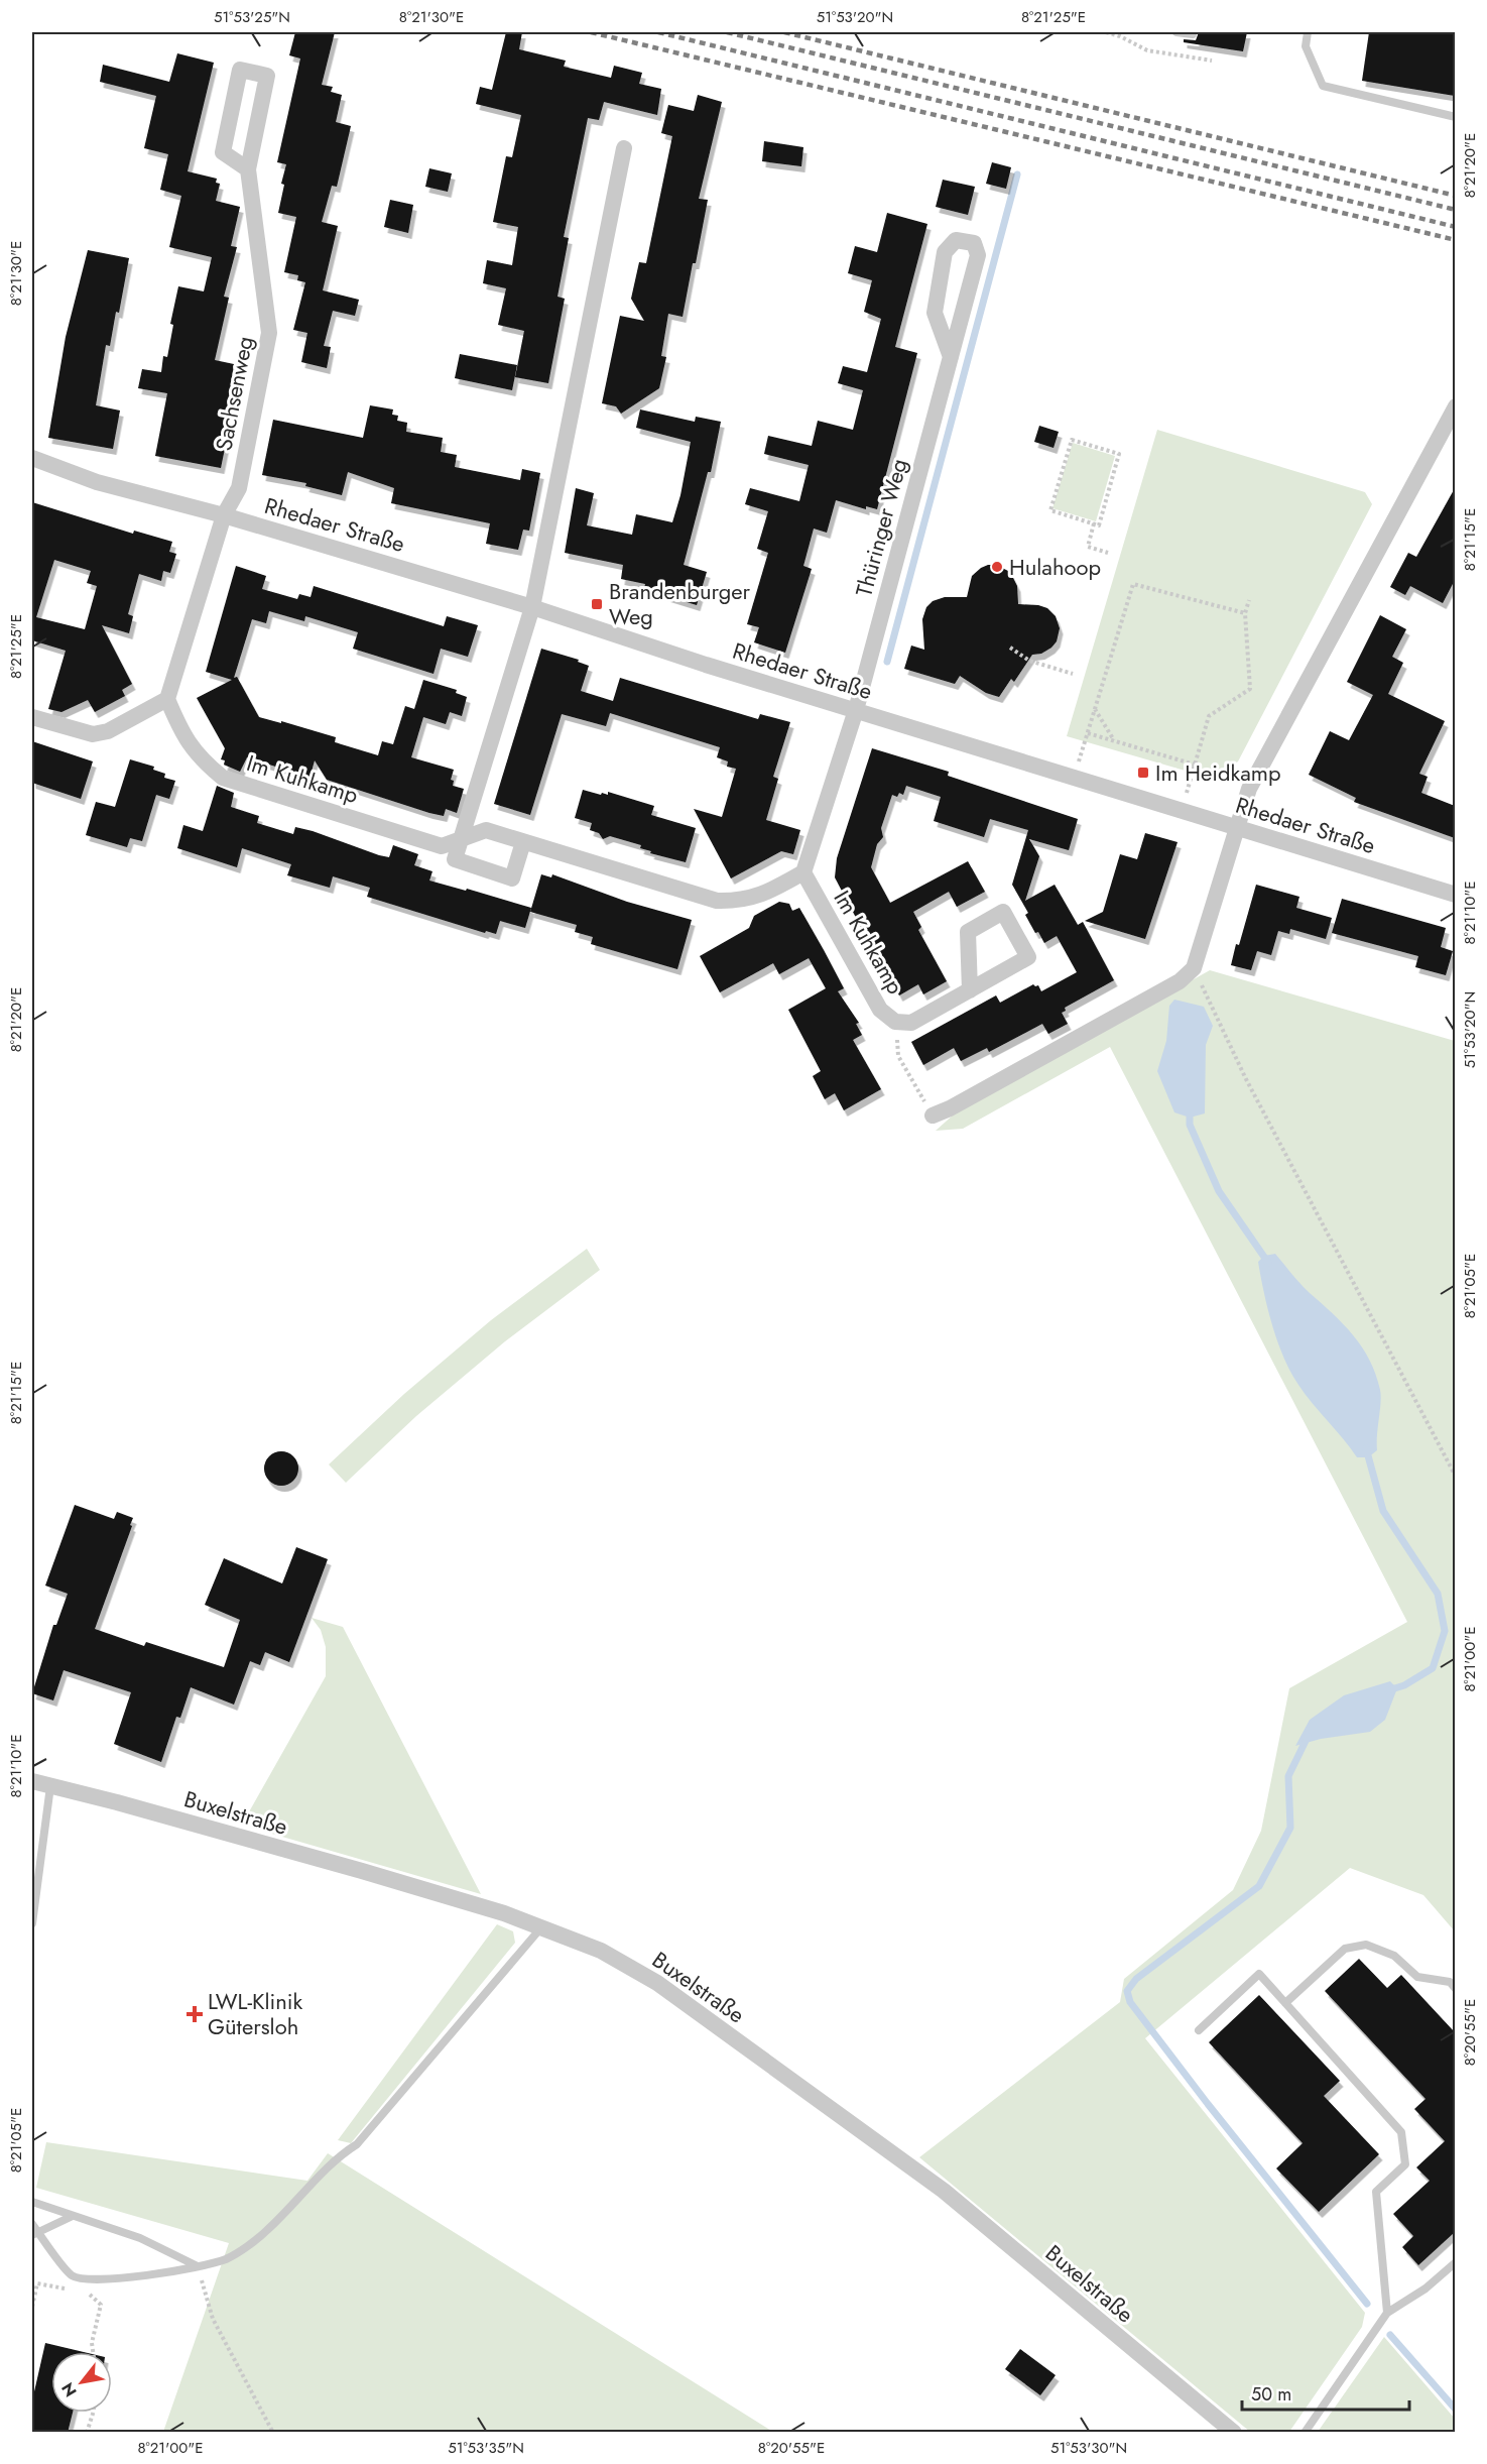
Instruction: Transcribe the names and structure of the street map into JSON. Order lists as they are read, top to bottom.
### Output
{
  "streets": {
    "street": [
      "Sachsenweg",
      "Rhedaer Straße",
      "Thüringer Weg",
      "Im Kuhkamp",
      "Buxelstraße"
    ]
  },
  "crossings": [
    ["Sachsenweg", "Rhedaer Straße"],
    ["Rhedaer Straße", "Thüringer Weg"]
  ],
  "places": {
    "other": ["Hulahoop"],
    "transit": ["Brandenburger Weg", "Im Heidkamp"],
    "health": ["LWL-Klinik Gütersloh"]
  },
  "scale_bar": "50 m",
  "north": "bottom left",
  "coordinates": [
    "51°53'25\"N",
    "8°21'30\"E",
    "51°53'20\"N",
    "8°21'25\"E",
    "8°21'20\"E",
    "8°21'15\"E",
    "8°21'10\"E",
    "8°21'05\"E",
    "8°21'00\"E",
    "8°20'55\"E",
    "51°53'35\"N",
    "51°53'30\"N"
  ]
}
